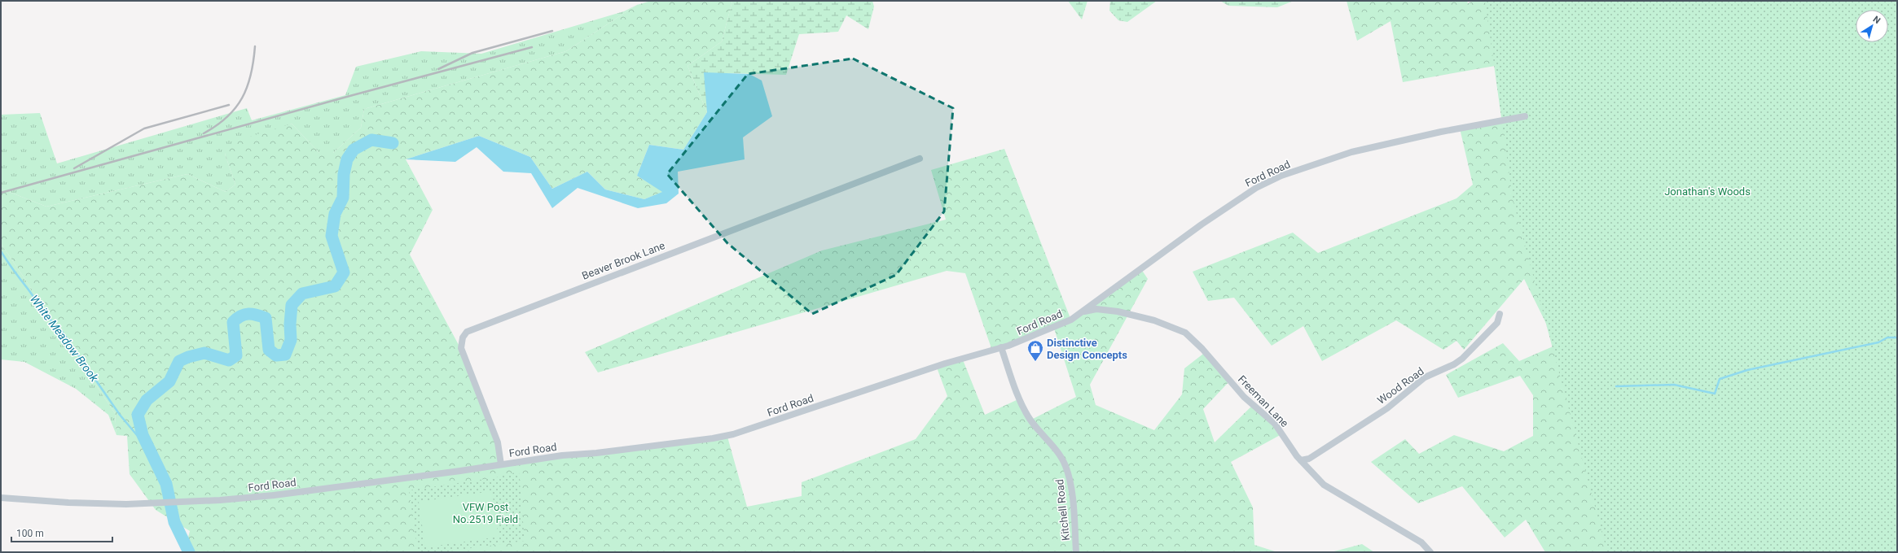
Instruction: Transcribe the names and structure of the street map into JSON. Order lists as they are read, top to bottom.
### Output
{
  "streets": {
    "street": [
      "Ford Road",
      "Beaver Brook Lane",
      "Wood Road",
      "Freeman Lane",
      "Kitchell Road"
    ]
  },
  "crossings": [
    ["Ford Road", "Beaver Brook Lane"],
    ["Ford Road", "Freeman Lane"],
    ["Ford Road", "Kitchell Road"],
    ["Wood Road", "Freeman Lane"]
  ],
  "water": ["White Meadow Brook"],
  "parks": ["Jonathan's Woods", "VFW Post No.2519 Field"],
  "places": {
    "shop": ["Distinctive Design Concepts"]
  },
  "scale_bar": "100 m",
  "north": "top right"
}
